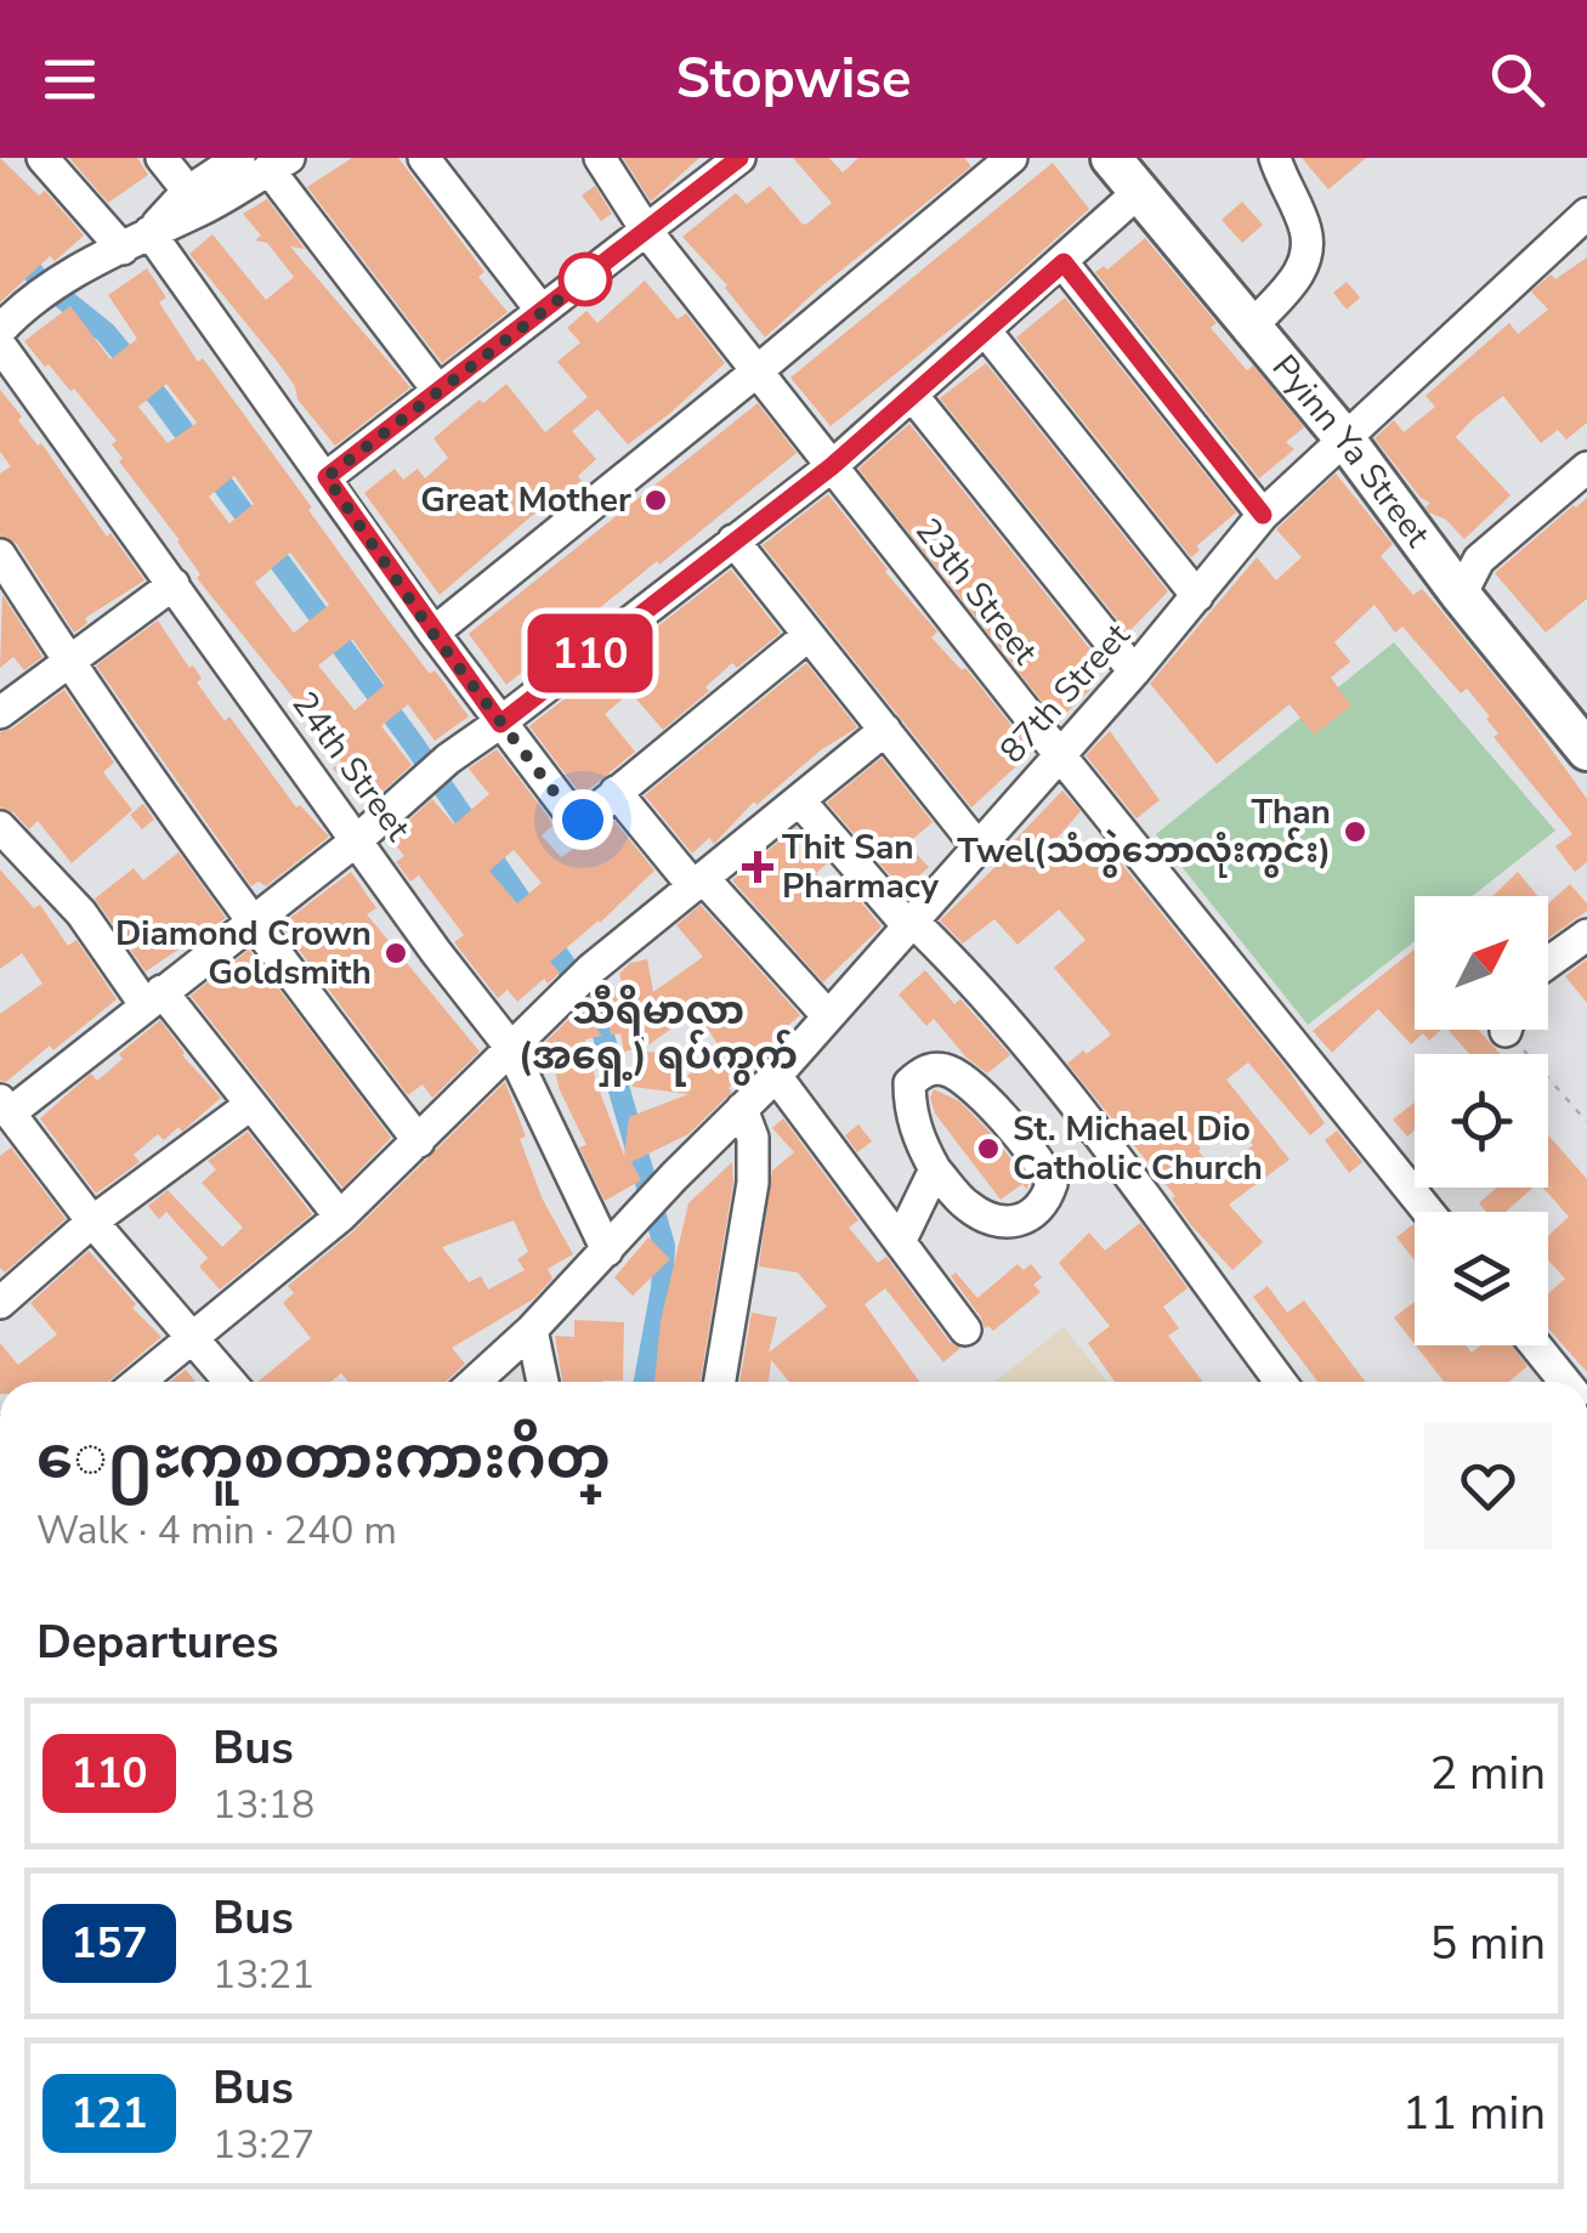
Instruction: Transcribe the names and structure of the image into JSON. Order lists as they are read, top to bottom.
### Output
{
  "streets": {
    "main road": ["Pyinn Ya Street"],
    "street": ["23th Street", "87th Street", "24th Street"]
  },
  "crossings": [
    ["Pyinn Ya Street", "87th Street"],
    ["23th Street", "87th Street"],
    ["87th Street", "24th Street"]
  ],
  "districts": ["သီရိမာလာ (အရှေ့) ရပ်ကွက်"],
  "places": {
    "other": [
      "Great Mother",
      "Than Twel(သံတွဲဘောလုံးကွင်း)",
      "Diamond Crown Goldsmith",
      "St. Michael Dio Catholic Church"
    ],
    "health": ["Thit San Pharmacy"]
  },
  "lines": ["bus line 110"],
  "north": "top right",
  "page": {
    "header": "Stopwise",
    "on_map": "110",
    "heading": [
      ["ေ႐ႊကူစတားကားဂိတ္", "Walk · 4 min · 240 m"],
      "Departures"
    ],
    "list": [
      {
        "mark": "110",
        "name": "Bus",
        "note": "13:18",
        "value": "2 min"
      },
      {
        "mark": "157",
        "name": "Bus",
        "note": "13:21",
        "value": "5 min"
      },
      {
        "mark": "121",
        "name": "Bus",
        "note": "13:27",
        "value": "11 min"
      }
    ]
  }
}
